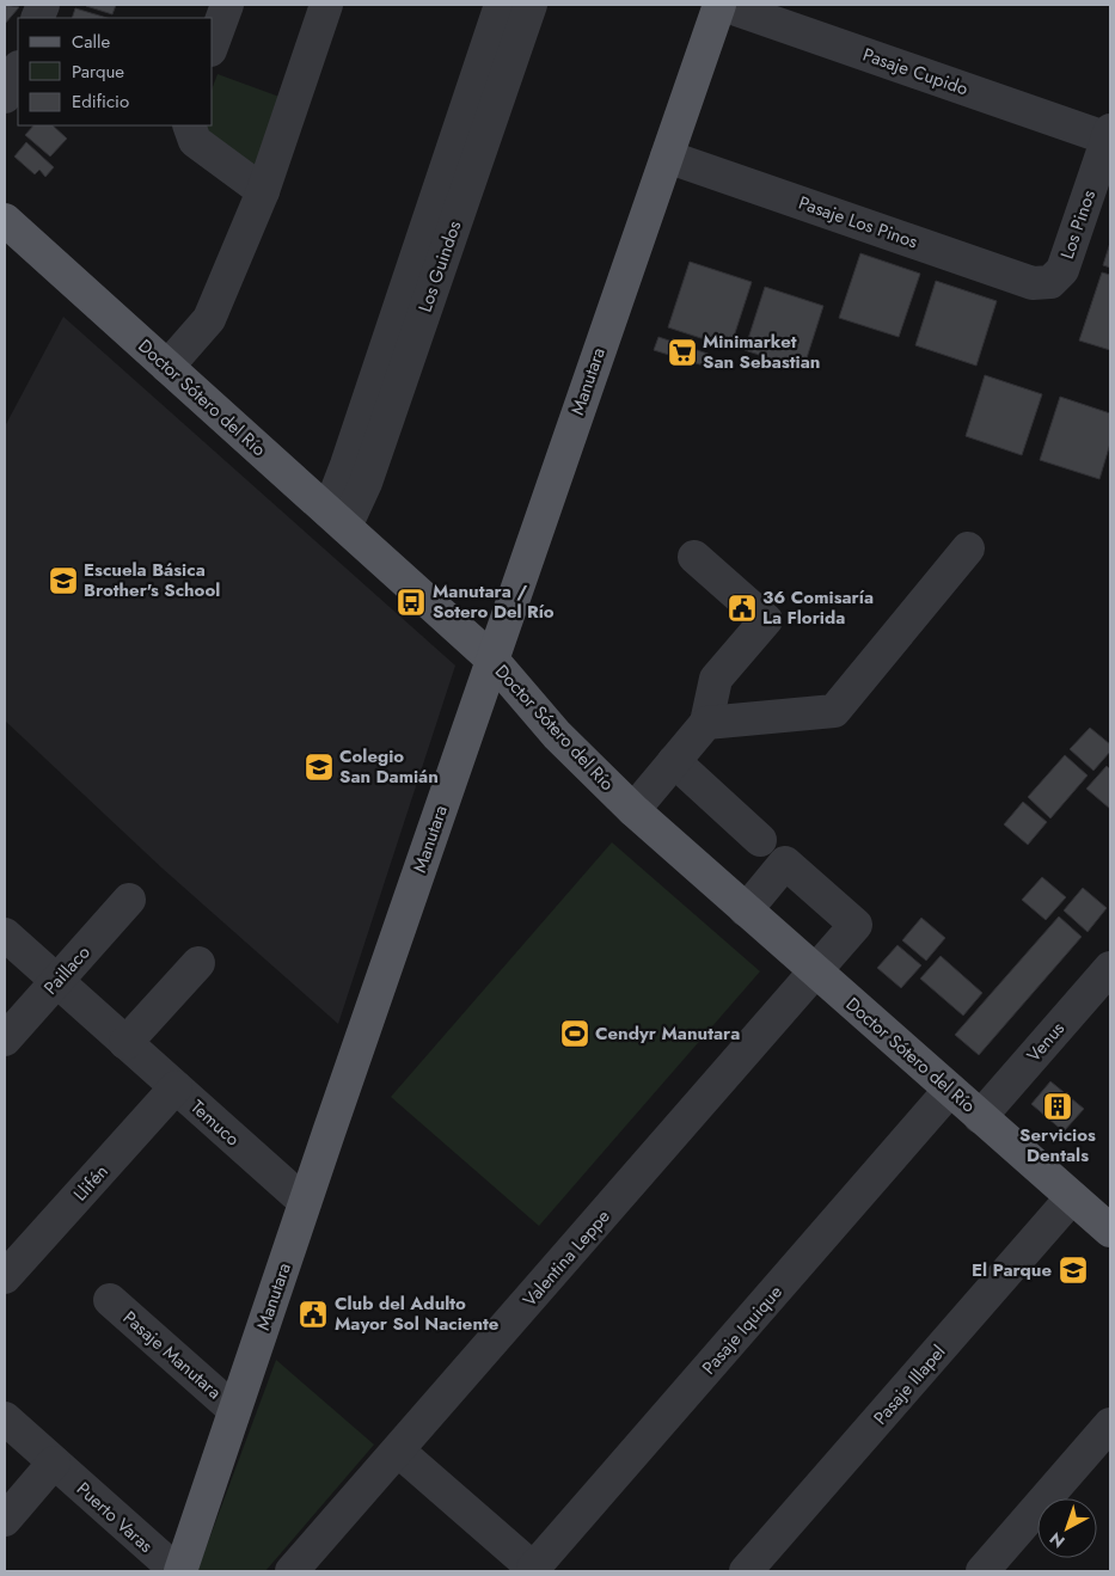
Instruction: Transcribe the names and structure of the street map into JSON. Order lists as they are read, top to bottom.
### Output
{
  "streets": {
    "main road": ["Manutara", "Doctor Sótero del Río"],
    "street": [
      "Pasaje Cupido",
      "Pasaje Los Pinos",
      "Los Pinos",
      "Los Guindos",
      "Paillaco",
      "Venus",
      "Temuco",
      "Llifén",
      "Valentina Leppe",
      "Pasaje Iquique",
      "Pasaje Manutara",
      "Pasaje Illapel",
      "Puerto Varas"
    ]
  },
  "crossings": [
    ["Pasaje Cupido", "Los Pinos"],
    ["Pasaje Cupido", "Manutara"],
    ["Pasaje Los Pinos", "Los Pinos"],
    ["Pasaje Los Pinos", "Manutara"],
    ["Los Guindos", "Doctor Sótero del Río"],
    ["Manutara", "Doctor Sótero del Río"],
    ["Manutara", "Temuco"],
    ["Manutara", "Pasaje Manutara"],
    ["Manutara", "Puerto Varas"],
    ["Doctor Sótero del Río", "Venus"],
    ["Doctor Sótero del Río", "Valentina Leppe"],
    ["Doctor Sótero del Río", "Pasaje Iquique"],
    ["Doctor Sótero del Río", "Pasaje Illapel"],
    ["Paillaco", "Temuco"],
    ["Temuco", "Llifén"]
  ],
  "places": {
    "supermarket": ["Minimarket San Sebastian"],
    "school or university": ["Escuela Básica Brother's School", "Colegio San Damián", "El Parque"],
    "bus stop": ["Manutara / Sotero Del Río"],
    "public building": ["36 Comisaría La Florida", "Club del Adulto Mayor Sol Naciente"],
    "sports": ["Cendyr Manutara"],
    "building": ["Servicios Dentals"]
  },
  "legend": ["Calle", "Parque", "Edificio"],
  "north": "bottom left"
}
